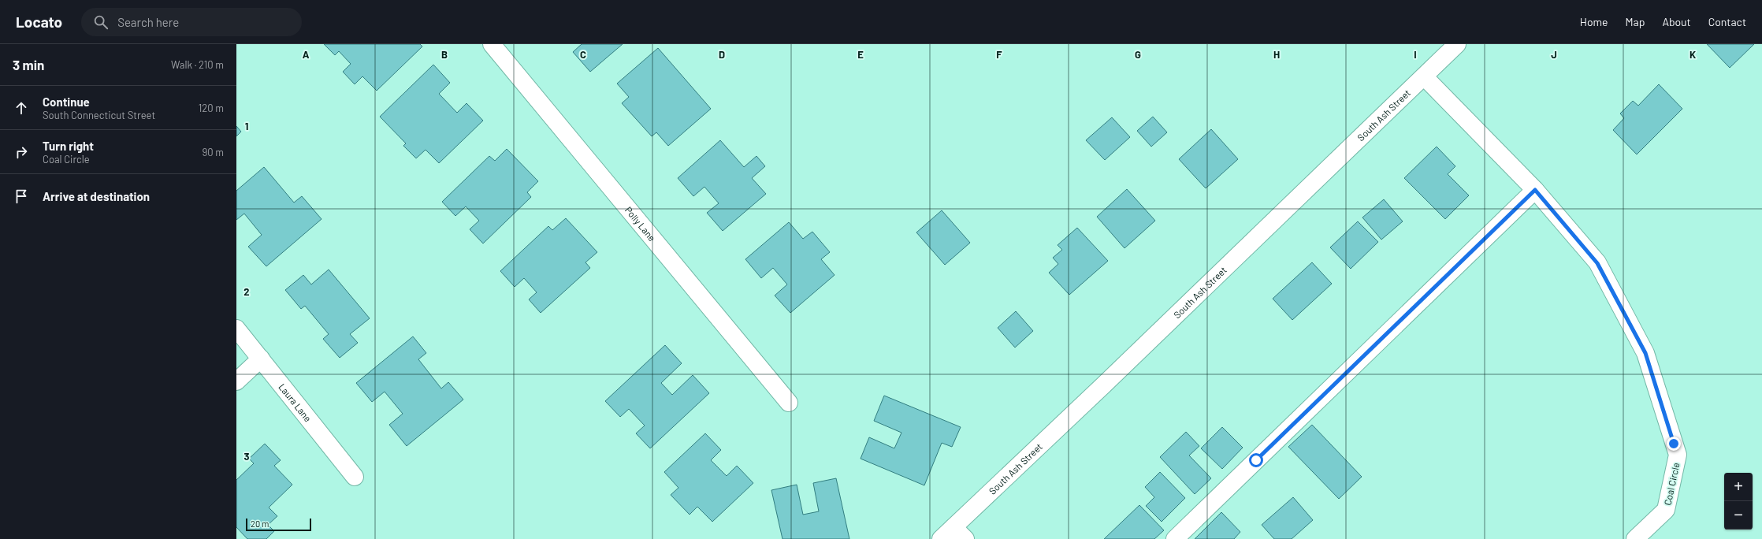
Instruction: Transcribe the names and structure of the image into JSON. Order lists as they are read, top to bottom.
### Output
{
  "streets": {
    "street": [
      "South Ash Street",
      "Polly Lane",
      "Laura Lane",
      "Coal Circle"
    ]
  },
  "crossings": [
    ["South Ash Street", "Coal Circle"]
  ],
  "scale_bar": "20 m",
  "page": {
    "header": "Locato",
    "search": "Search here",
    "nav": [
      "Home",
      "Map",
      "About",
      "Contact"
    ],
    "heading": ["3 min", "Walk · 210 m"],
    "list": [
      ["Continue", "South Connecticut Street", "120 m"],
      ["Turn right", "Coal Circle", "90 m"],
      "Arrive at destination"
    ],
    "map_buttons": ["+", "−"],
    "scale": "20 m"
  },
  "grid": {
    "columns": [
      "A",
      "B",
      "C",
      "D",
      "E",
      "F",
      "G",
      "H",
      "I",
      "J",
      "K"
    ],
    "rows": ["1", "2", "3"]
  }
}
